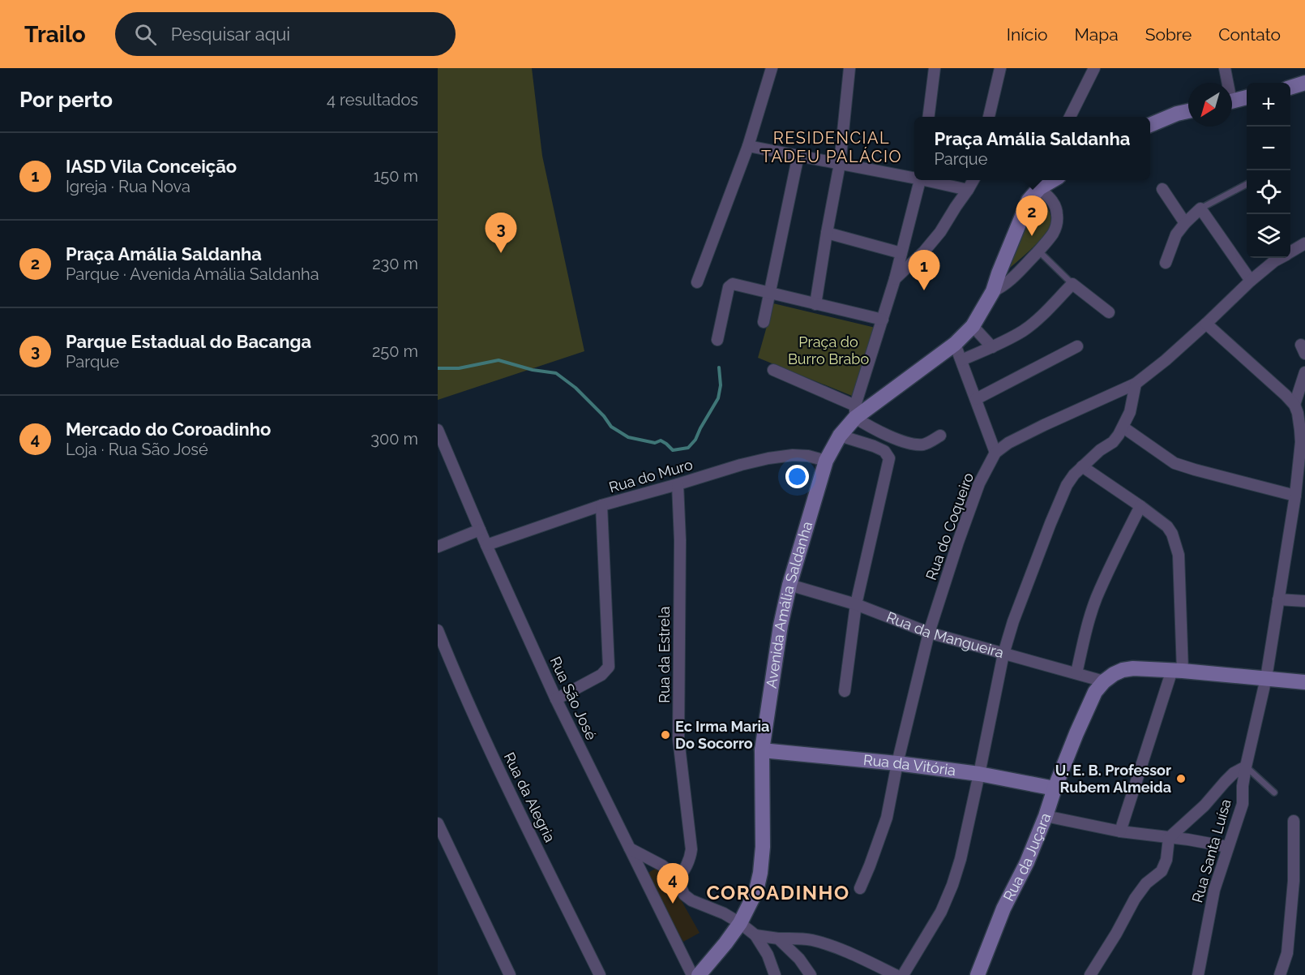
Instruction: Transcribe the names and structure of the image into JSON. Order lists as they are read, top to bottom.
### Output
{
  "streets": {
    "main road": ["Avenida Amália Saldanha", "Rua da Vitória", "Rua da Juçara"],
    "street": [
      "Rua do Muro",
      "Rua do Coqueiro",
      "Rua da Mangueira",
      "Rua da Estrela",
      "Rua São José",
      "Rua da Alegria",
      "Rua Santa Luísa"
    ]
  },
  "crossings": [
    ["Rua do Muro", "Avenida Amália Saldanha"],
    ["Rua do Muro", "Rua da Estrela"],
    ["Rua do Muro", "Rua São José"],
    ["Rua do Coqueiro", "Rua da Mangueira"],
    ["Rua do Coqueiro", "Rua da Vitória"],
    ["Avenida Amália Saldanha", "Rua da Mangueira"],
    ["Avenida Amália Saldanha", "Rua da Vitória"],
    ["Rua da Mangueira", "Rua da Juçara"],
    ["Rua da Vitória", "Rua da Juçara"]
  ],
  "districts": ["RESIDENCIAL TADEU PALÁCIO", "COROADINHO"],
  "parks": ["Praça do Burro Brabo"],
  "places": ["Ec Irma Maria Do Socorro", "U. E. B. Professor Rubem Almeida"],
  "north": "bottom left",
  "page": {
    "header": "Trailo",
    "search": "Pesquisar aqui",
    "nav": [
      "Início",
      "Mapa",
      "Sobre",
      "Contato"
    ],
    "heading": ["Por perto", "4 resultados"],
    "map_buttons": ["+", "−"],
    "popup": ["Praça Amália Saldanha", "Parque"],
    "list": [
      {
        "mark": "1",
        "name": "IASD Vila Conceição",
        "note": "Igreja · Rua Nova",
        "value": "150 m"
      },
      {
        "mark": "2",
        "name": "Praça Amália Saldanha",
        "note": "Parque · Avenida Amália Saldanha",
        "value": "230 m"
      },
      {
        "mark": "3",
        "name": "Parque Estadual do Bacanga",
        "note": "Parque",
        "value": "250 m"
      },
      {
        "mark": "4",
        "name": "Mercado do Coroadinho",
        "note": "Loja · Rua São José",
        "value": "300 m"
      }
    ],
    "pins": [
      "2",
      "3",
      "1",
      "4"
    ]
  }
}
